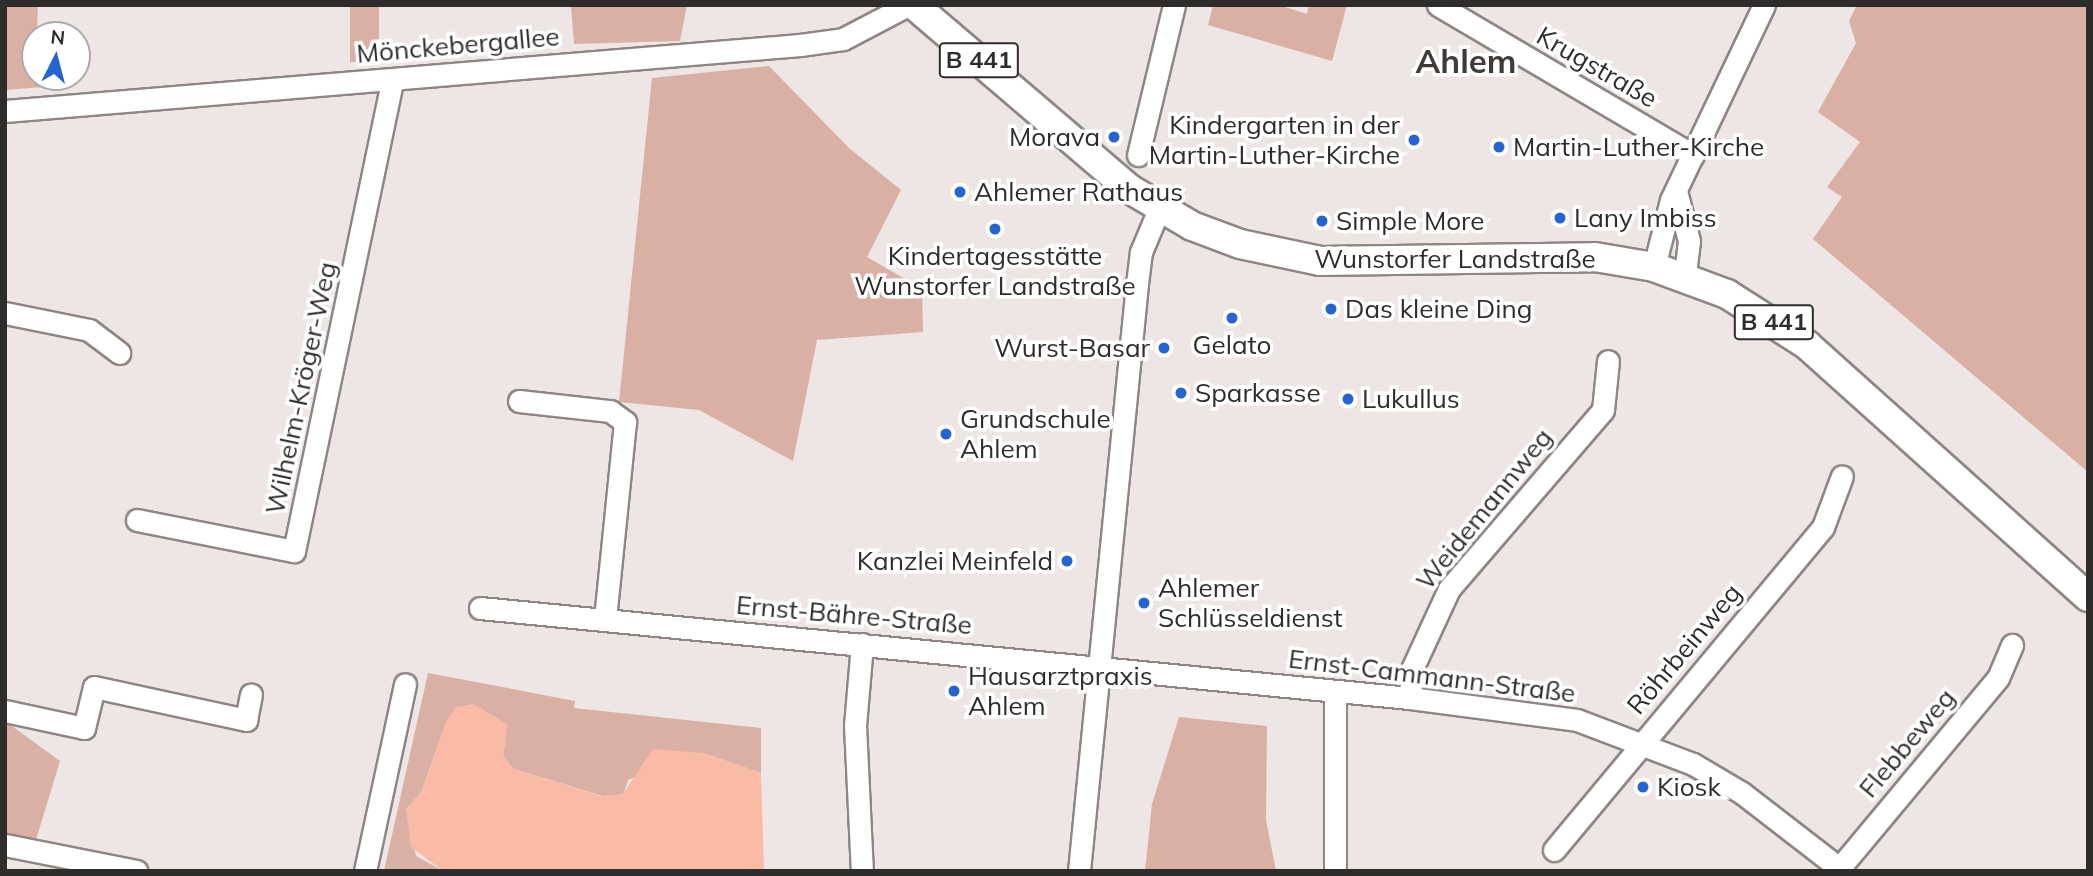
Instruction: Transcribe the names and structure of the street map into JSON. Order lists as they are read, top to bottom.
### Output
{
  "streets": {
    "main road": ["B 441", "Wunstorfer Landstraße"],
    "street": [
      "Mönckebergallee",
      "Krugstraße",
      "Wilhelm-Kröger-Weg",
      "Weidemannweg",
      "Ernst-Bähre-Straße",
      "Röhrbeinweg",
      "Ernst-Cammann-Straße",
      "Flebbeweg"
    ]
  },
  "crossings": [
    ["Mönckebergallee", "Wilhelm-Kröger-Weg"],
    ["Weidemannweg", "Ernst-Cammann-Straße"],
    ["Ernst-Bähre-Straße", "Ernst-Cammann-Straße"],
    ["Röhrbeinweg", "Ernst-Cammann-Straße"],
    ["Ernst-Cammann-Straße", "Flebbeweg"]
  ],
  "districts": ["Ahlem"],
  "places": [
    "Morava",
    "Kindergarten in der Martin-Luther-Kirche",
    "Martin-Luther-Kirche",
    "Ahlemer Rathaus",
    "Lany Imbiss",
    "Simple More",
    "Kindertagesstätte Wunstorfer Landstraße",
    "Das kleine Ding",
    "Gelato",
    "Wurst-Basar",
    "Sparkasse",
    "Lukullus",
    "Grundschule Ahlem",
    "Kanzlei Meinfeld",
    "Ahlemer Schlüsseldienst",
    "Hausarztpraxis Ahlem",
    "Kiosk"
  ],
  "north": "top"
}
